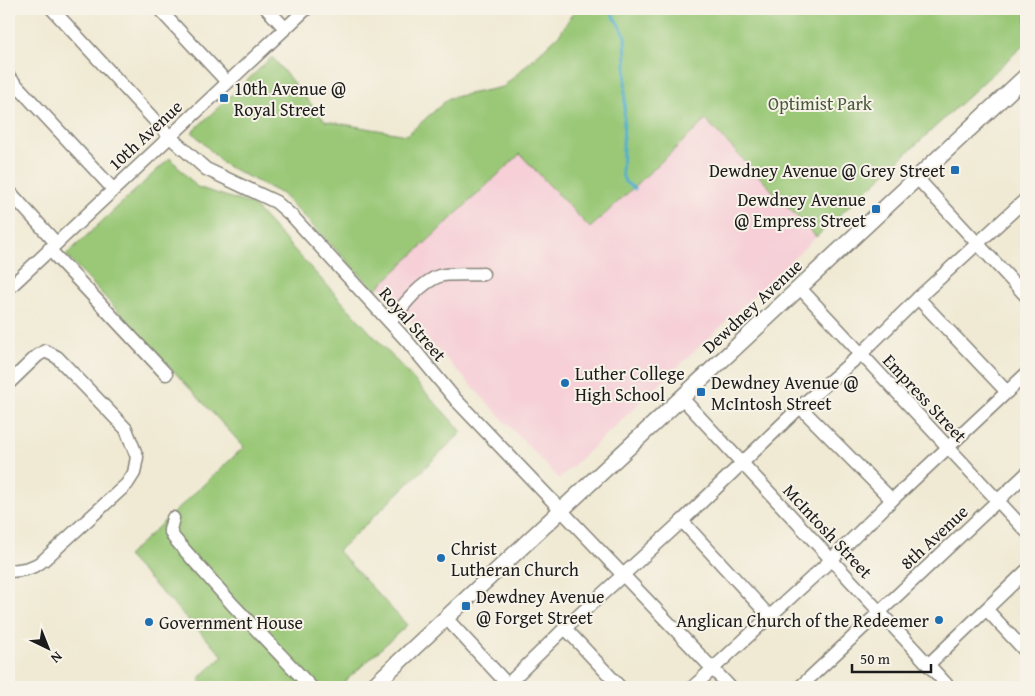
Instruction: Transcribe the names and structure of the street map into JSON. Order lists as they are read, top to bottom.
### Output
{
  "streets": {
    "main road": ["Dewdney Avenue"],
    "street": [
      "10th Avenue",
      "Royal Street",
      "Empress Street",
      "McIntosh Street",
      "8th Avenue"
    ]
  },
  "crossings": [
    ["10th Avenue", "Royal Street"],
    ["Dewdney Avenue", "Royal Street"],
    ["Dewdney Avenue", "Empress Street"],
    ["Dewdney Avenue", "McIntosh Street"],
    ["Empress Street", "8th Avenue"],
    ["McIntosh Street", "8th Avenue"]
  ],
  "parks": ["Optimist Park"],
  "places": {
    "transit": [
      "10th Avenue @ Royal Street",
      "Dewdney Avenue @ Grey Street",
      "Dewdney Avenue @ Empress Street",
      "Dewdney Avenue @ McIntosh Street",
      "Dewdney Avenue @ Forget Street"
    ],
    "other": [
      "Luther College High School",
      "Christ Lutheran Church",
      "Anglican Church of the Redeemer",
      "Government House"
    ]
  },
  "scale_bar": "50 m",
  "north": "bottom right"
}
